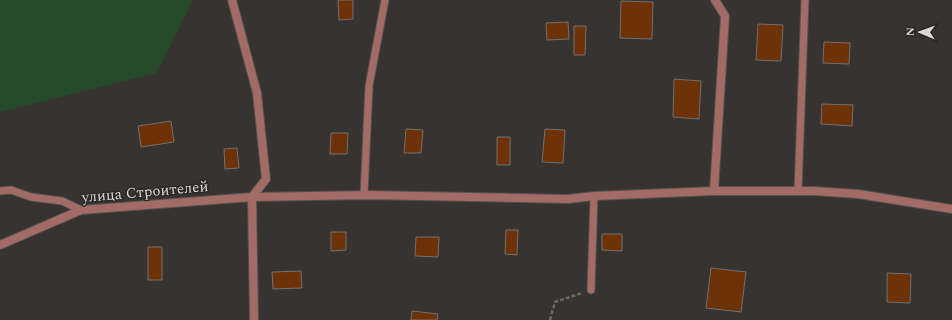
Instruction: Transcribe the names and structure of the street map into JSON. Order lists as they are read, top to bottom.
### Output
{
  "streets": {
    "street": ["улица Строителей"]
  },
  "north": "left"
}
